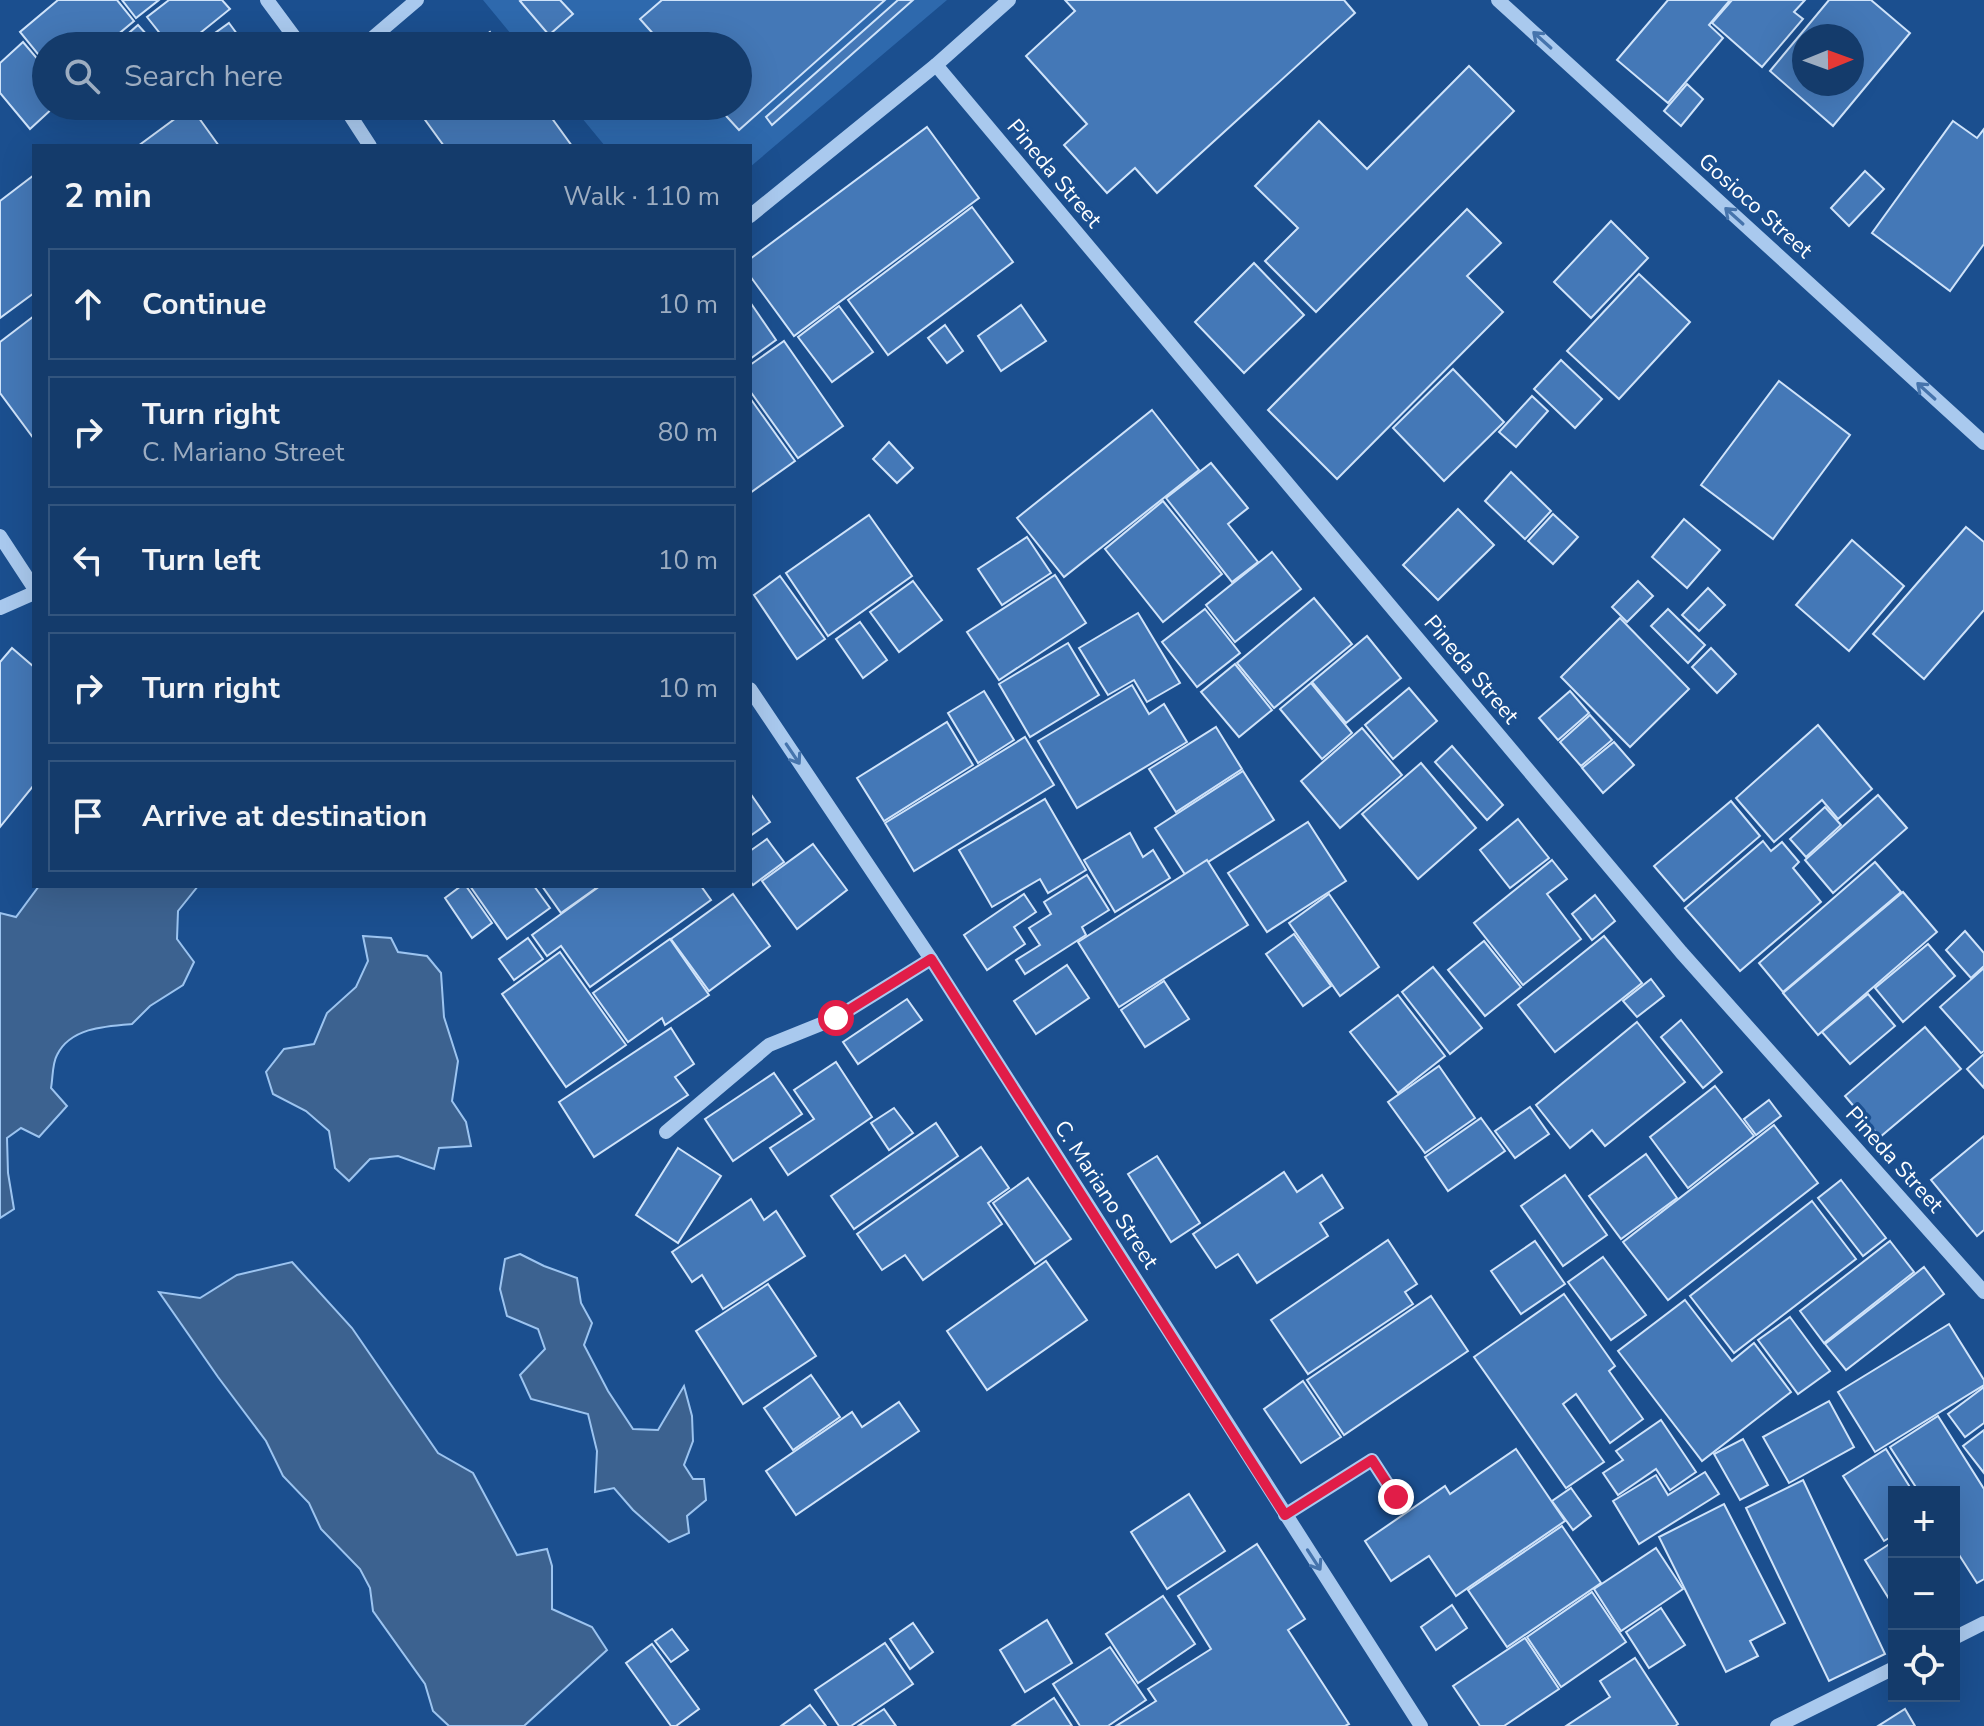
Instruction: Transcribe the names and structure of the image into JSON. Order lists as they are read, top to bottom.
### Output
{
  "streets": {
    "street": ["Pineda Street", "Gosioco Street", "C. Mariano Street"]
  },
  "one_way": ["Gosioco Street", "C. Mariano Street"],
  "north": "right",
  "page": {
    "search": "Search here",
    "heading": ["2 min", "Walk · 110 m"],
    "list": [
      ["Continue", "10 m"],
      ["Turn right", "C. Mariano Street", "80 m"],
      ["Turn left", "10 m"],
      ["Turn right", "10 m"],
      "Arrive at destination"
    ],
    "map_buttons": ["+", "−"]
  }
}
